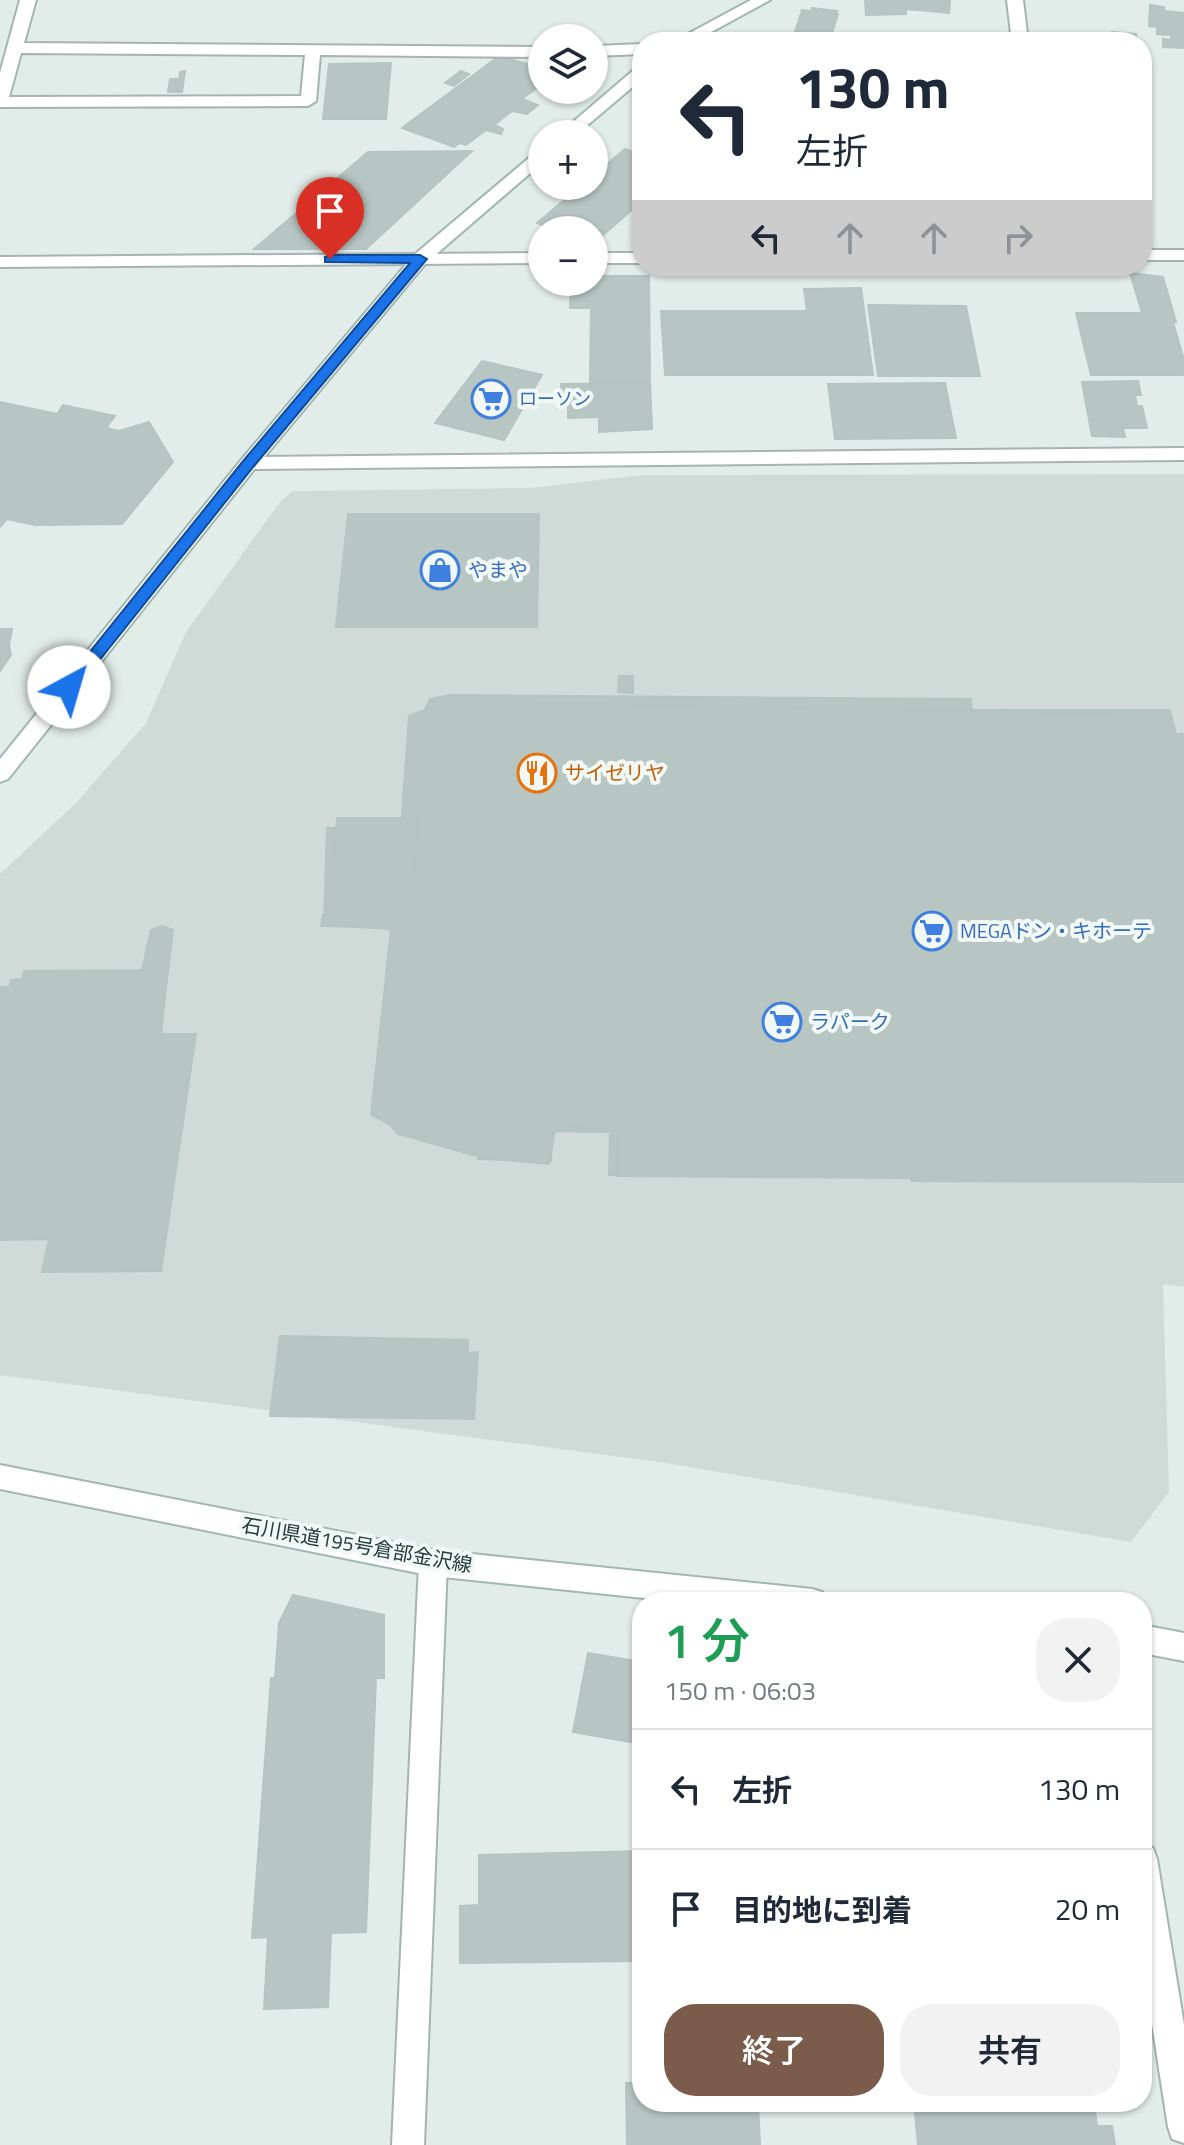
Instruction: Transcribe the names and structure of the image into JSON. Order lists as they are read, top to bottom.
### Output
{
  "streets": {
    "street": ["石川県道195号倉部金沢線"]
  },
  "places": {
    "supermarket": ["ローソン", "MEGAドン・キホーテ", "ラパーク"],
    "shop": ["やまや"],
    "restaurant": ["サイゼリヤ"]
  },
  "page": {
    "map_buttons": ["+", "−"],
    "turn": ["130 m", "左折"],
    "heading": ["1 分", "150 m · 06:03"],
    "list": [
      {
        "name": "左折",
        "value": "130 m"
      },
      {
        "name": "目的地に到着",
        "value": "20 m"
      }
    ],
    "buttons": ["終了", "共有"]
  }
}
